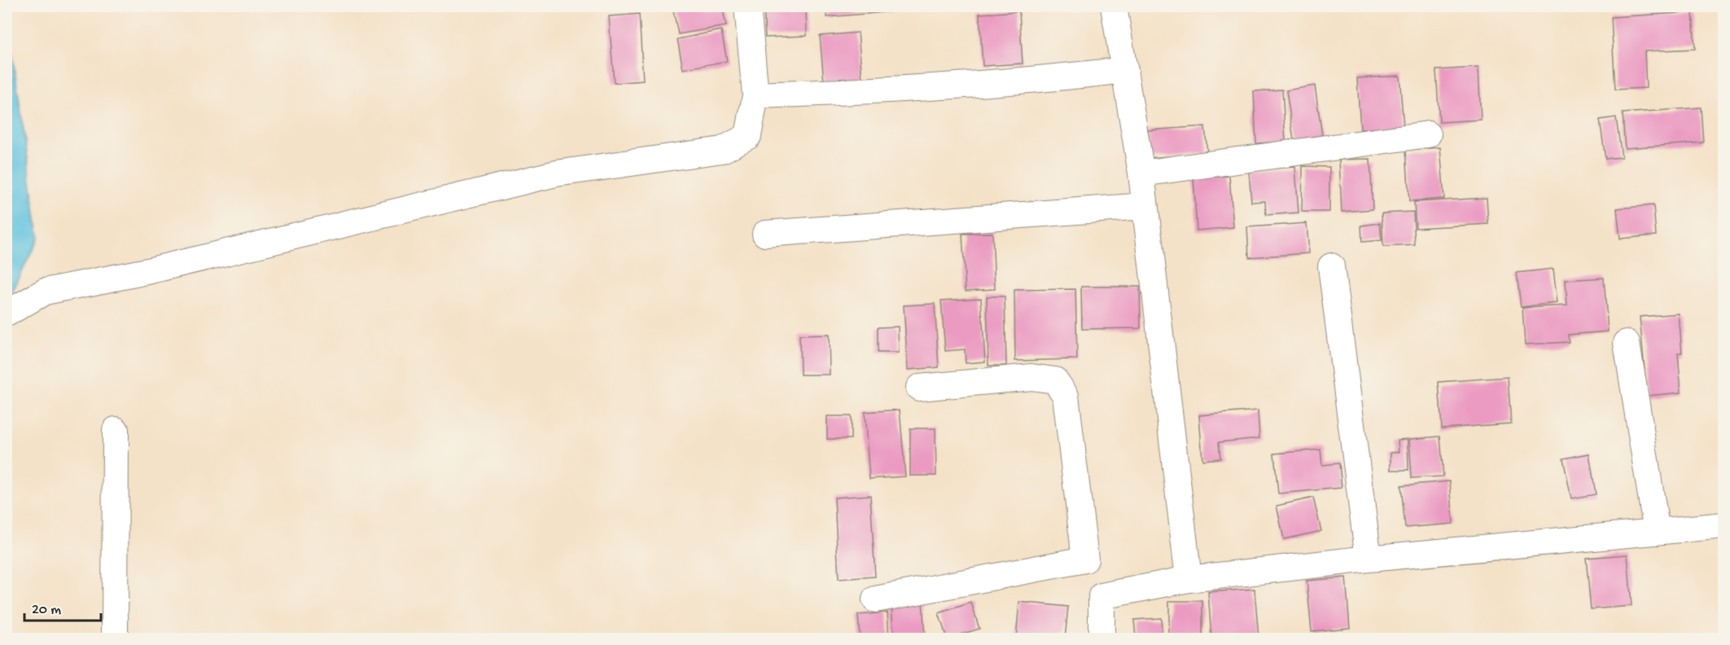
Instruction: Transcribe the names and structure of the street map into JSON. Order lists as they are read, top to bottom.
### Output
{
  "scale_bar": "20 m"
}
